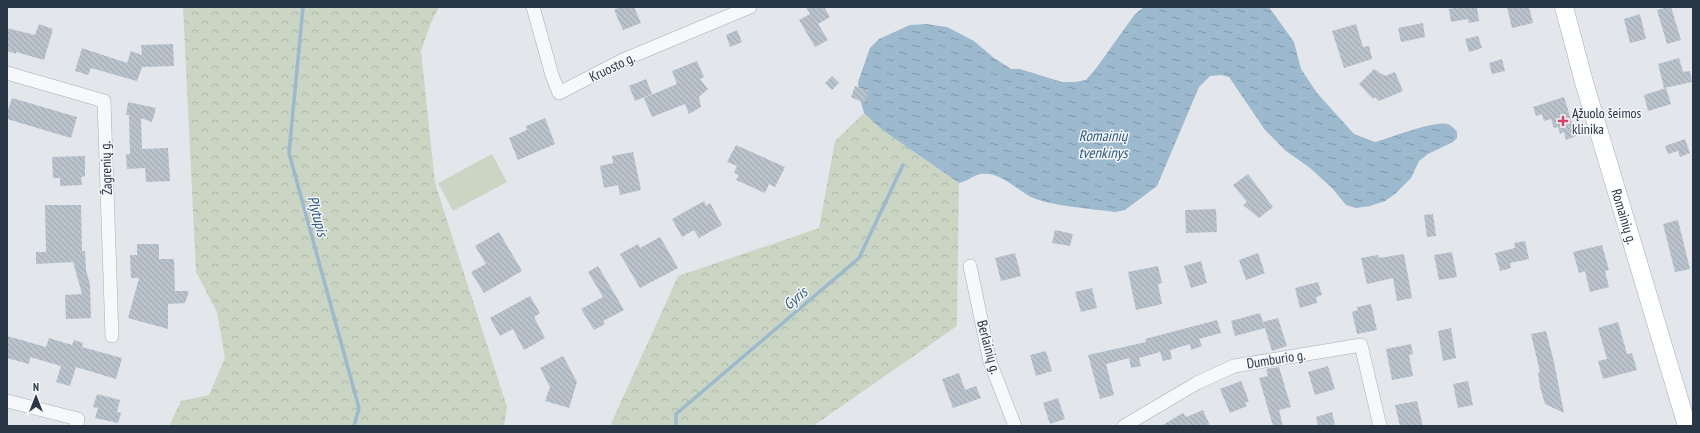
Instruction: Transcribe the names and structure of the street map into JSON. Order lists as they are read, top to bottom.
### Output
{
  "streets": {
    "main road": ["Romainių g."],
    "street": [
      "Kruosto g.",
      "Žagrenių g.",
      "Berlainių g.",
      "Dumburio g."
    ]
  },
  "water": ["Romainių tvenkinys", "Plytupis", "Gyris"],
  "places": {
    "health": ["Ąžuolo šeimos klinika"]
  },
  "north": "top"
}
